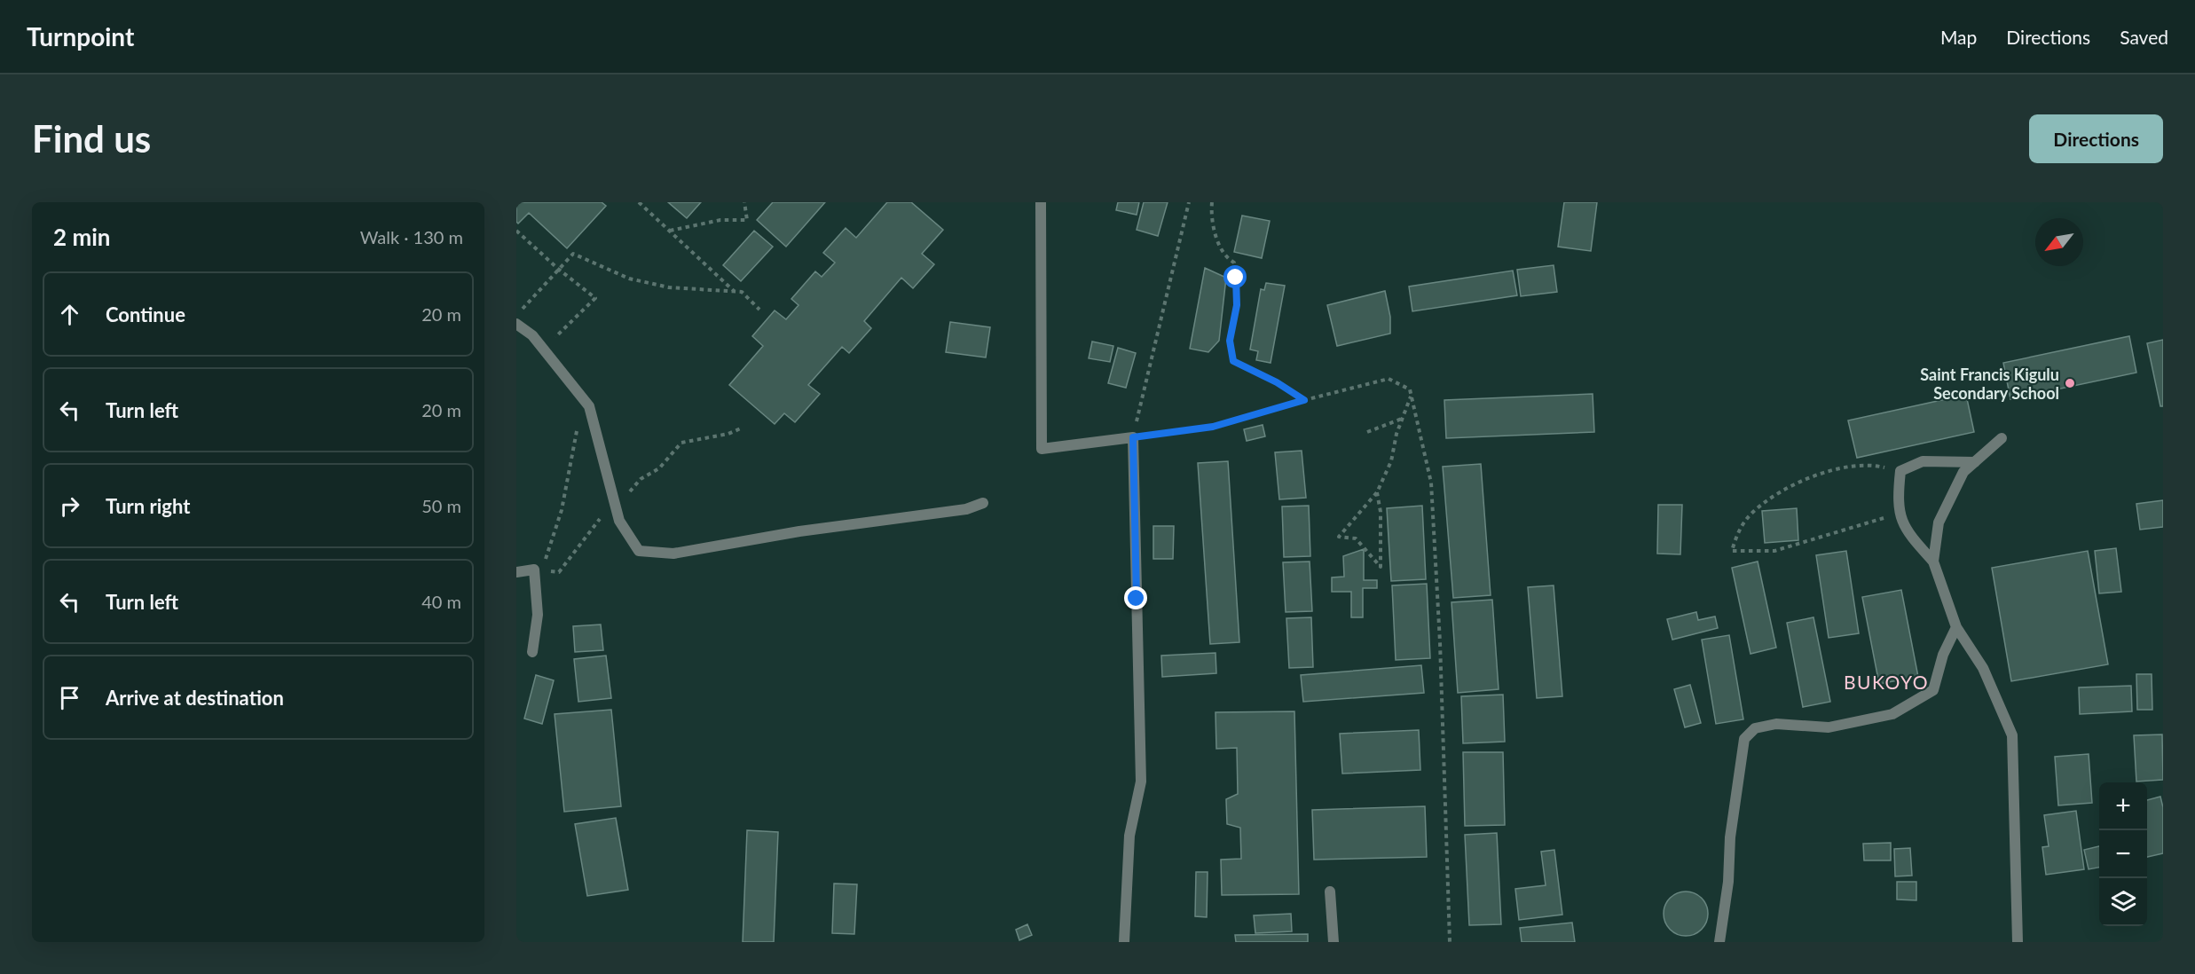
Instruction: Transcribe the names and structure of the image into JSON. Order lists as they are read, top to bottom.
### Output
{
  "districts": ["BUKOYO"],
  "places": ["Saint Francis Kigulu Secondary School"],
  "north": "bottom left",
  "page": {
    "header": "Turnpoint",
    "nav": ["Map", "Directions", "Saved"],
    "buttons": "Directions",
    "title": "Find us",
    "heading": ["2 min", "Walk · 130 m"],
    "list": [
      ["Continue", "20 m"],
      ["Turn left", "20 m"],
      ["Turn right", "50 m"],
      ["Turn left", "40 m"],
      "Arrive at destination"
    ],
    "map_buttons": ["+", "−"]
  }
}
